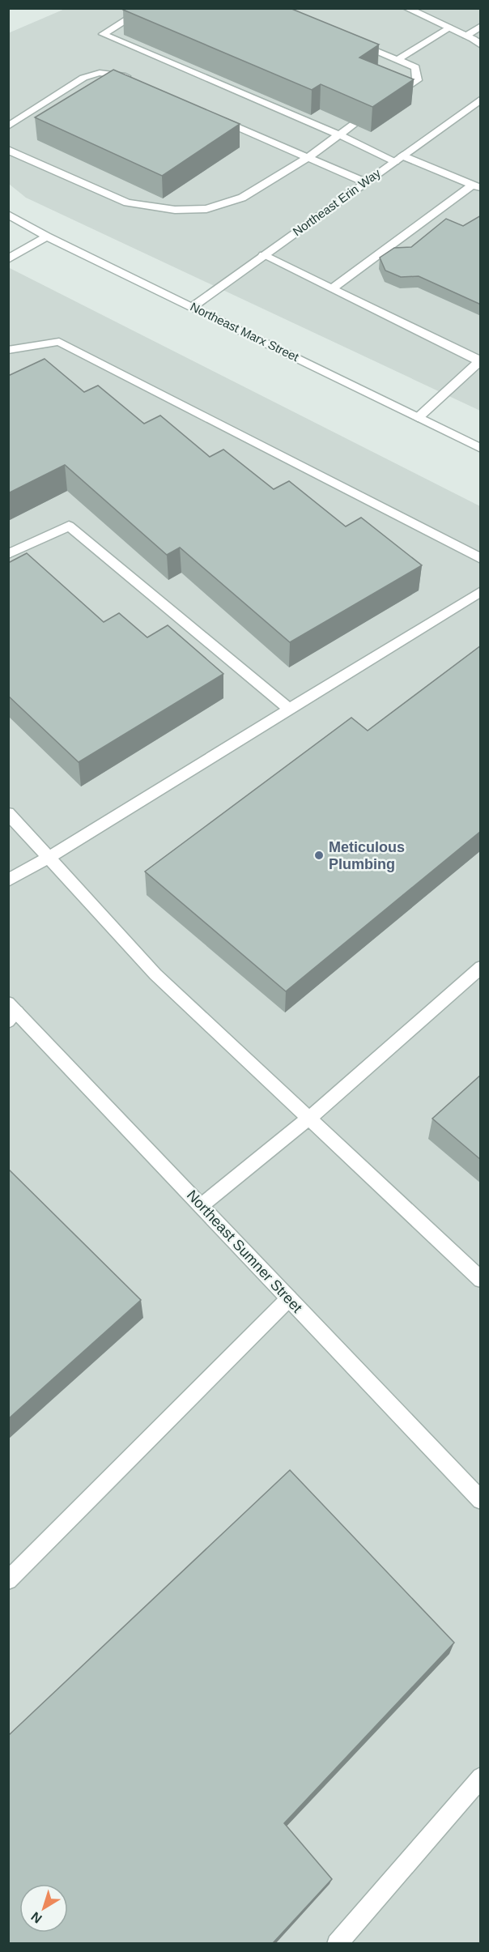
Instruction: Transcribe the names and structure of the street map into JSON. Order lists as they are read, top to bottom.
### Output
{
  "streets": {
    "street": ["Northeast Erin Way", "Northeast Marx Street", "Northeast Sumner Street"]
  },
  "crossings": [
    ["Northeast Erin Way", "Northeast Marx Street"]
  ],
  "places": ["Meticulous Plumbing"],
  "north": "bottom left"
}
